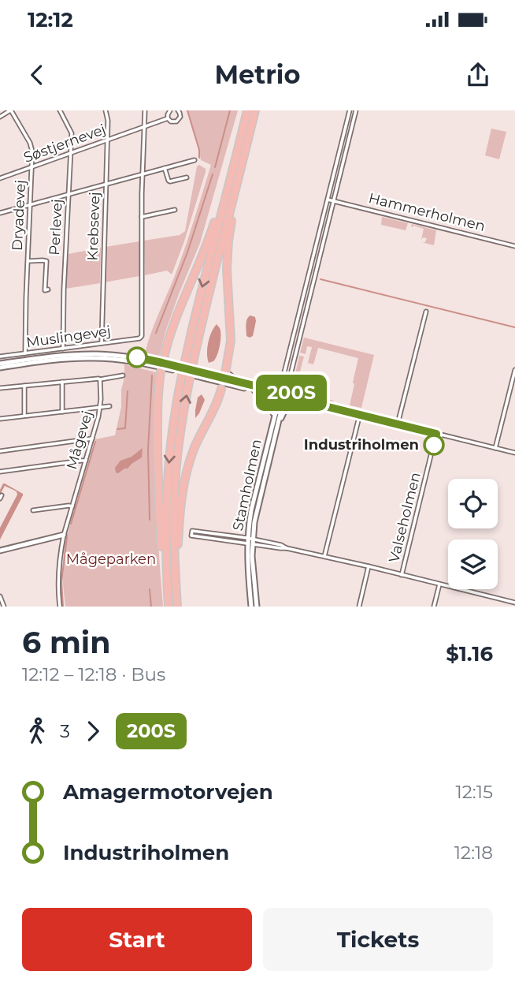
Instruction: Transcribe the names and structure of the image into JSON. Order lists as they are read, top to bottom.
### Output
{
  "streets": {
    "street": [
      "Søstjernevej",
      "Hammerholmen",
      "Dryadevej",
      "Krebsevej",
      "Perlevej",
      "Muslingevej",
      "Mågevej",
      "Stamholmen",
      "Valseholmen"
    ]
  },
  "crossings": [
    ["Søstjernevej", "Dryadevej"],
    ["Søstjernevej", "Krebsevej"],
    ["Søstjernevej", "Perlevej"],
    ["Dryadevej", "Muslingevej"],
    ["Krebsevej", "Muslingevej"],
    ["Perlevej", "Muslingevej"]
  ],
  "parks": ["Mågeparken"],
  "places": ["Industriholmen"],
  "lines": ["bus line 200S"],
  "page": {
    "status": "12:12",
    "header": "Metrio",
    "on_map": "200S",
    "heading": ["6 min", "12:12 – 12:18 · Bus", "$1.16"],
    "legs": ["3", "200S"],
    "list": [
      {
        "name": "Amagermotorvejen",
        "value": "12:15"
      },
      {
        "name": "Industriholmen",
        "value": "12:18"
      }
    ],
    "buttons": ["Start", "Tickets"]
  }
}
